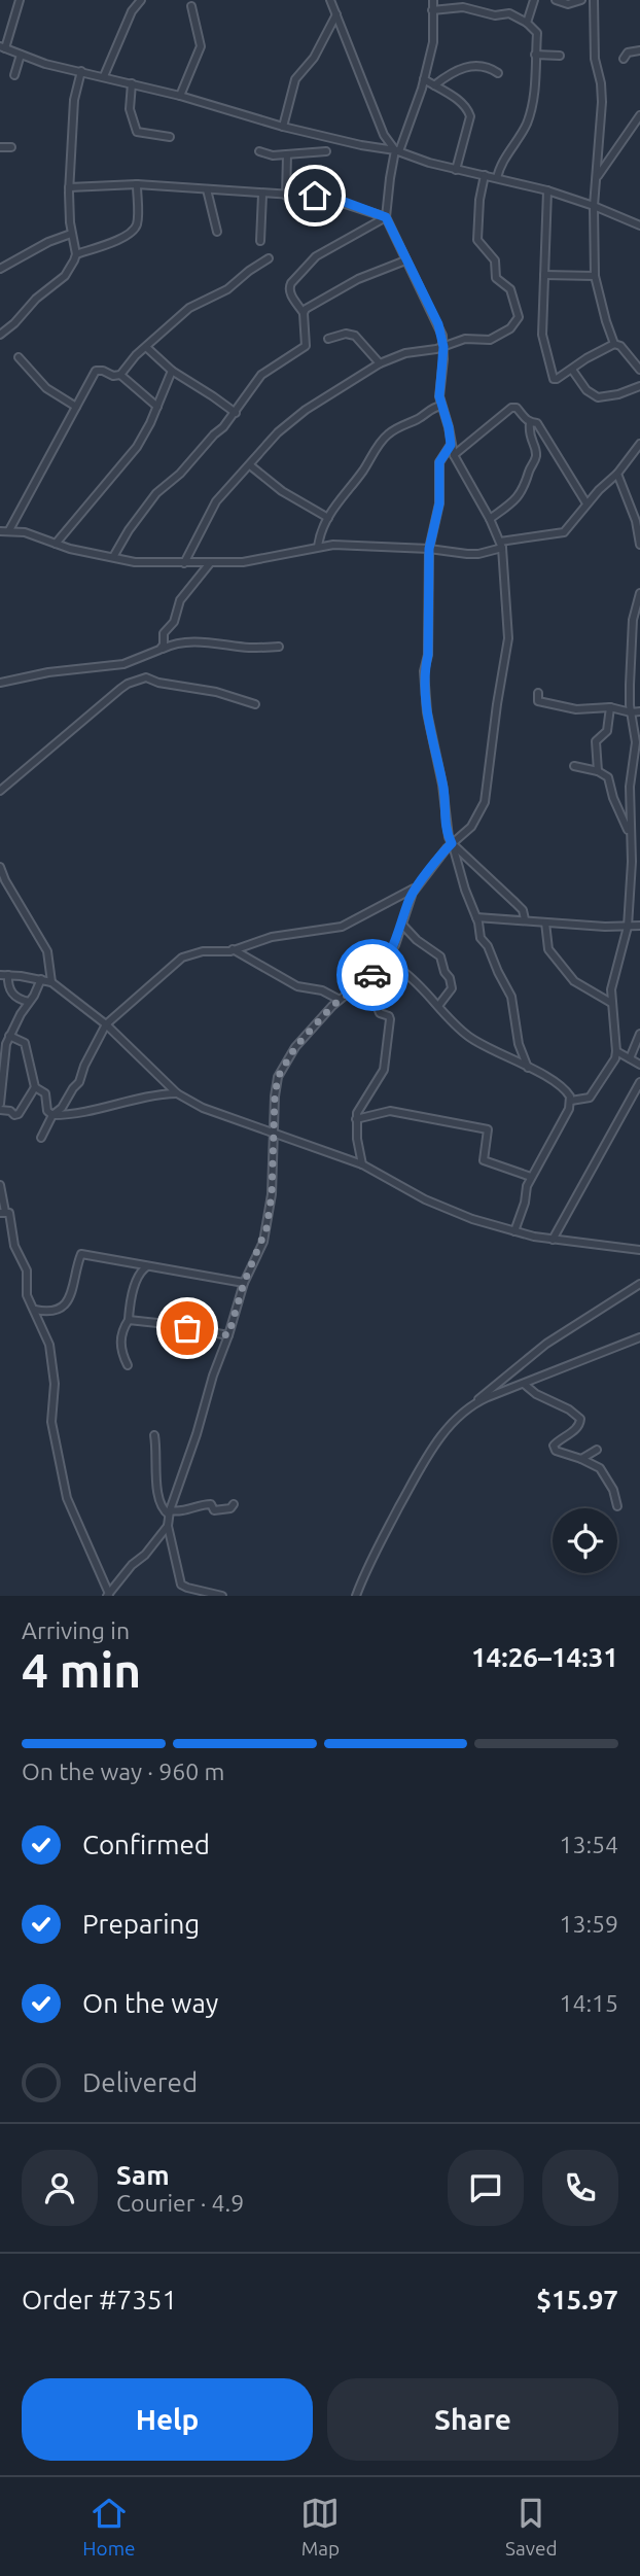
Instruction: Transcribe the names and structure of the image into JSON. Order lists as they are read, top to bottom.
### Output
{
  "page": {
    "heading": ["4 min", "Arriving in", "14:26–14:31"],
    "panel": [
      "Sam",
      "Courier · 4.9",
      "Order #7351",
      "$15.97"
    ],
    "bar": "On the way · 960 m",
    "list": [
      ["Confirmed", "13:54"],
      ["Preparing", "13:59"],
      ["On the way", "14:15"],
      "Delivered"
    ],
    "buttons": ["Help", "Share"],
    "tabs": ["Home", "Map", "Saved"]
  }
}
